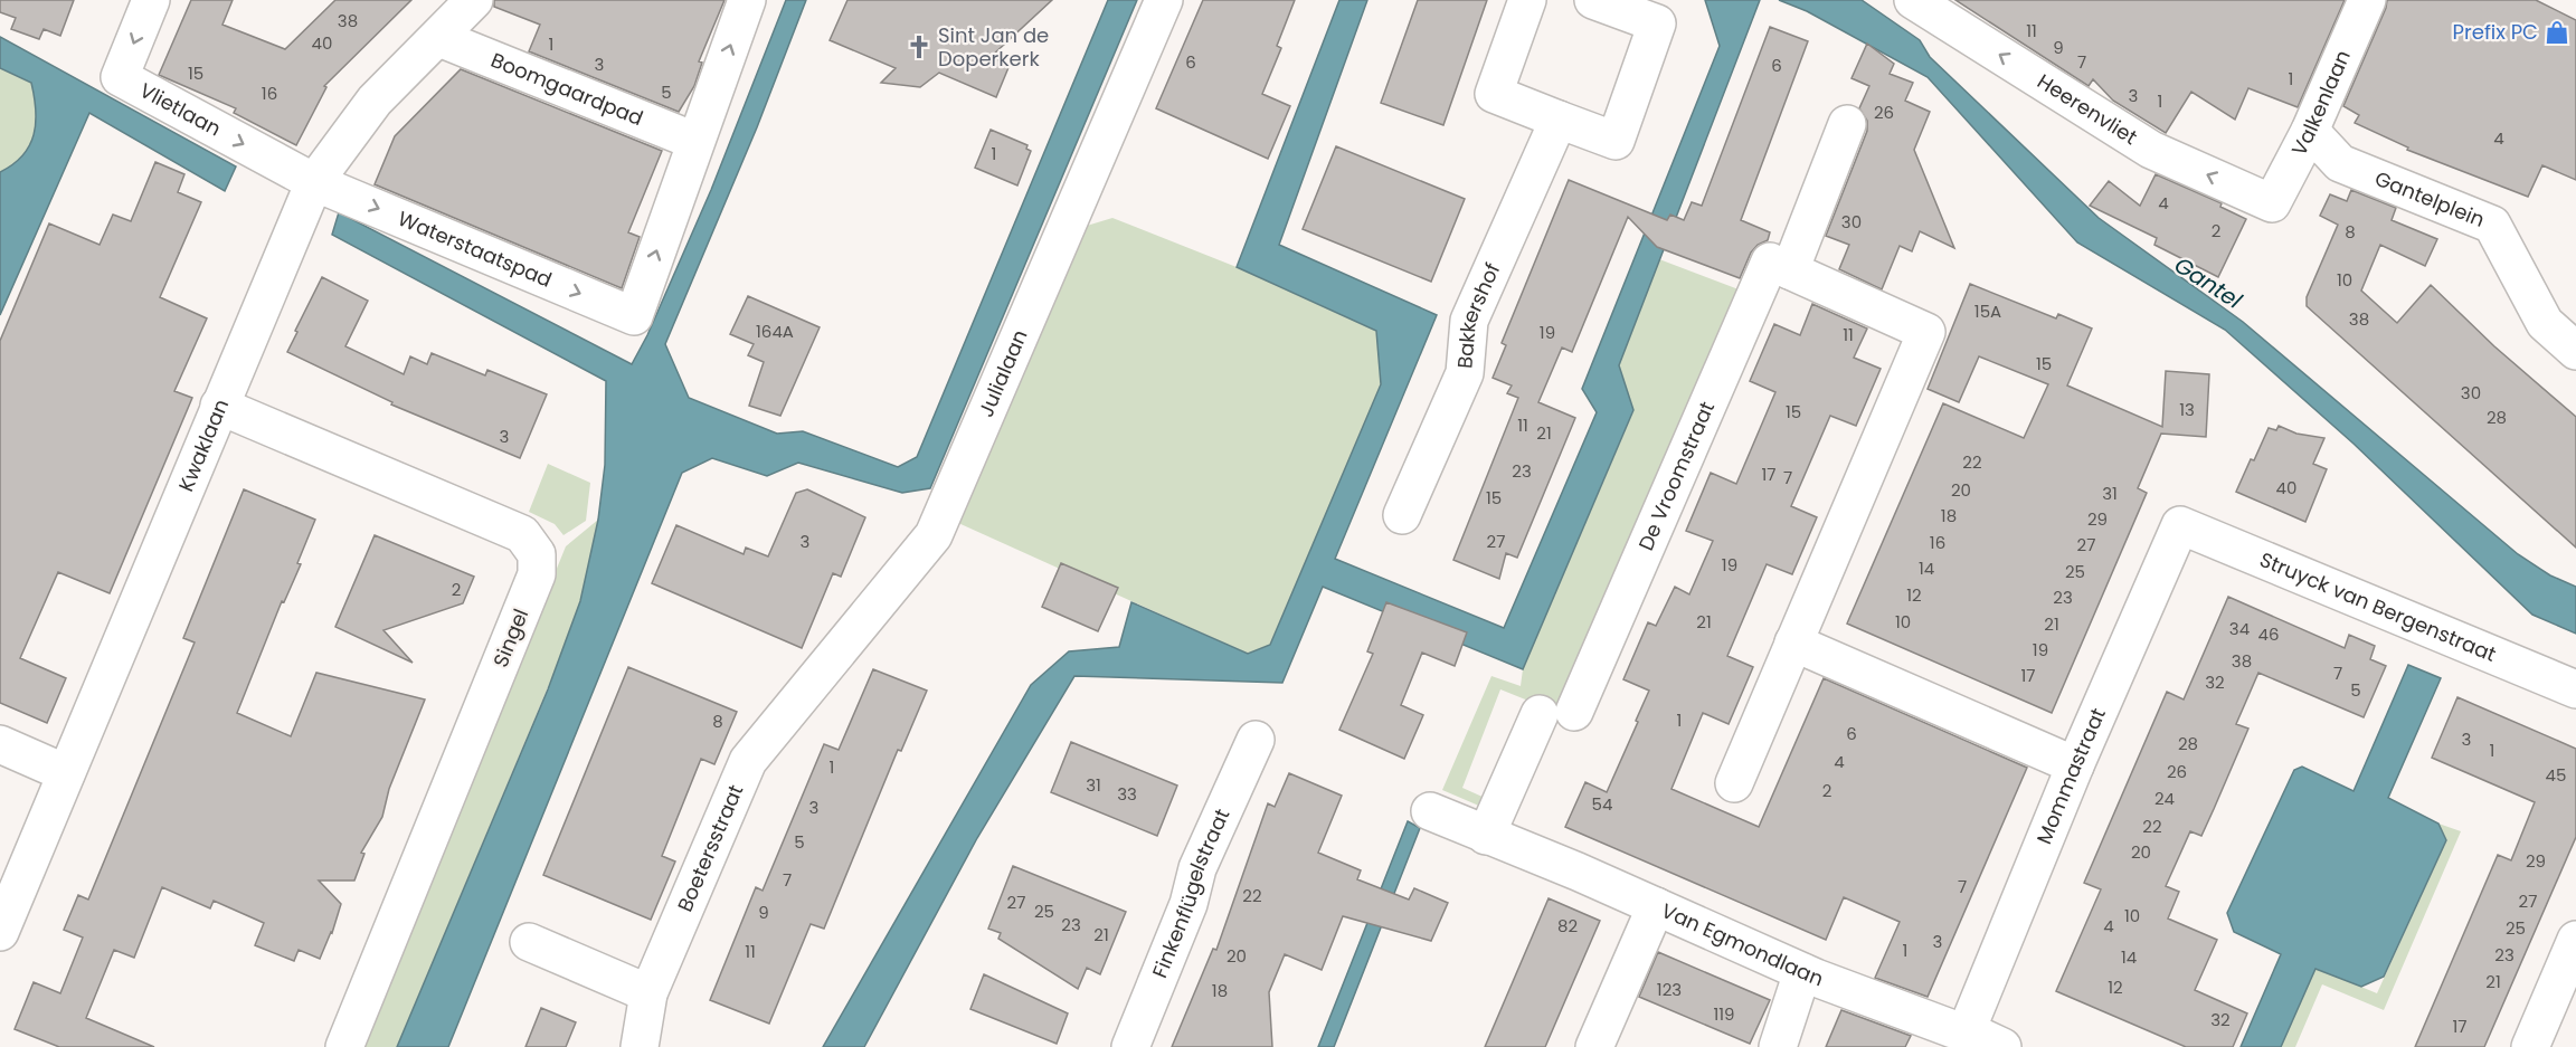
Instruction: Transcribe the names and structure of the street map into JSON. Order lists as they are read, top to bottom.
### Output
{
  "streets": {
    "street": [
      "Boomgaardpad",
      "Valkenlaan",
      "Vlietlaan",
      "Heerenvliet",
      "Gantelplein",
      "Waterstaatspad",
      "Bakkershof",
      "Julialaan",
      "Kwaklaan",
      "De Vroomstraat",
      "Struyck van Bergenstraat",
      "Singel",
      "Mommastraat",
      "Boetersstraat",
      "Finkenflügelstraat",
      "Van Egmondlaan"
    ]
  },
  "crossings": [
    ["Boomgaardpad", "Waterstaatspad"],
    ["Boomgaardpad", "Kwaklaan"],
    ["Valkenlaan", "Heerenvliet"],
    ["Valkenlaan", "Gantelplein"],
    ["Vlietlaan", "Waterstaatspad"],
    ["Vlietlaan", "Kwaklaan"],
    ["Waterstaatspad", "Kwaklaan"],
    ["Julialaan", "Boetersstraat"],
    ["Kwaklaan", "Singel"],
    ["De Vroomstraat", "Van Egmondlaan"],
    ["Struyck van Bergenstraat", "Mommastraat"],
    ["Mommastraat", "Van Egmondlaan"]
  ],
  "one_way": ["Vlietlaan", "Heerenvliet"],
  "water": ["Gantel"],
  "places": {
    "shop": ["Prefix PC"],
    "church": ["Sint Jan de Doperkerk"]
  },
  "house_numbers": [
    "38",
    "11",
    "40",
    "1",
    "9",
    "6",
    "7",
    "3",
    "6",
    "15",
    "1",
    "5",
    "16",
    "3",
    "1",
    "26",
    "4",
    "1",
    "4",
    "30",
    "2",
    "8",
    "10",
    "15A",
    "38",
    "164A",
    "19",
    "11",
    "15",
    "30",
    "13",
    "15",
    "28",
    "11",
    "21",
    "3",
    "22",
    "23",
    "17",
    "7",
    "40",
    "20",
    "31",
    "15",
    "18",
    "29",
    "3",
    "27",
    "16",
    "27",
    "19",
    "14",
    "25",
    "2",
    "12",
    "23",
    "21",
    "10",
    "21",
    "34",
    "46",
    "19",
    "38",
    "7",
    "17",
    "32",
    "5",
    "1",
    "8",
    "6",
    "3",
    "28",
    "1",
    "4",
    "1",
    "26",
    "45",
    "31",
    "2",
    "33",
    "24",
    "54",
    "3",
    "22",
    "5",
    "20",
    "29",
    "7",
    "7",
    "22",
    "27",
    "27",
    "25",
    "9",
    "10",
    "23",
    "82",
    "4",
    "25",
    "21",
    "3",
    "1",
    "11",
    "23",
    "20",
    "14",
    "21",
    "12",
    "123",
    "18",
    "119",
    "32",
    "17"
  ]
}
